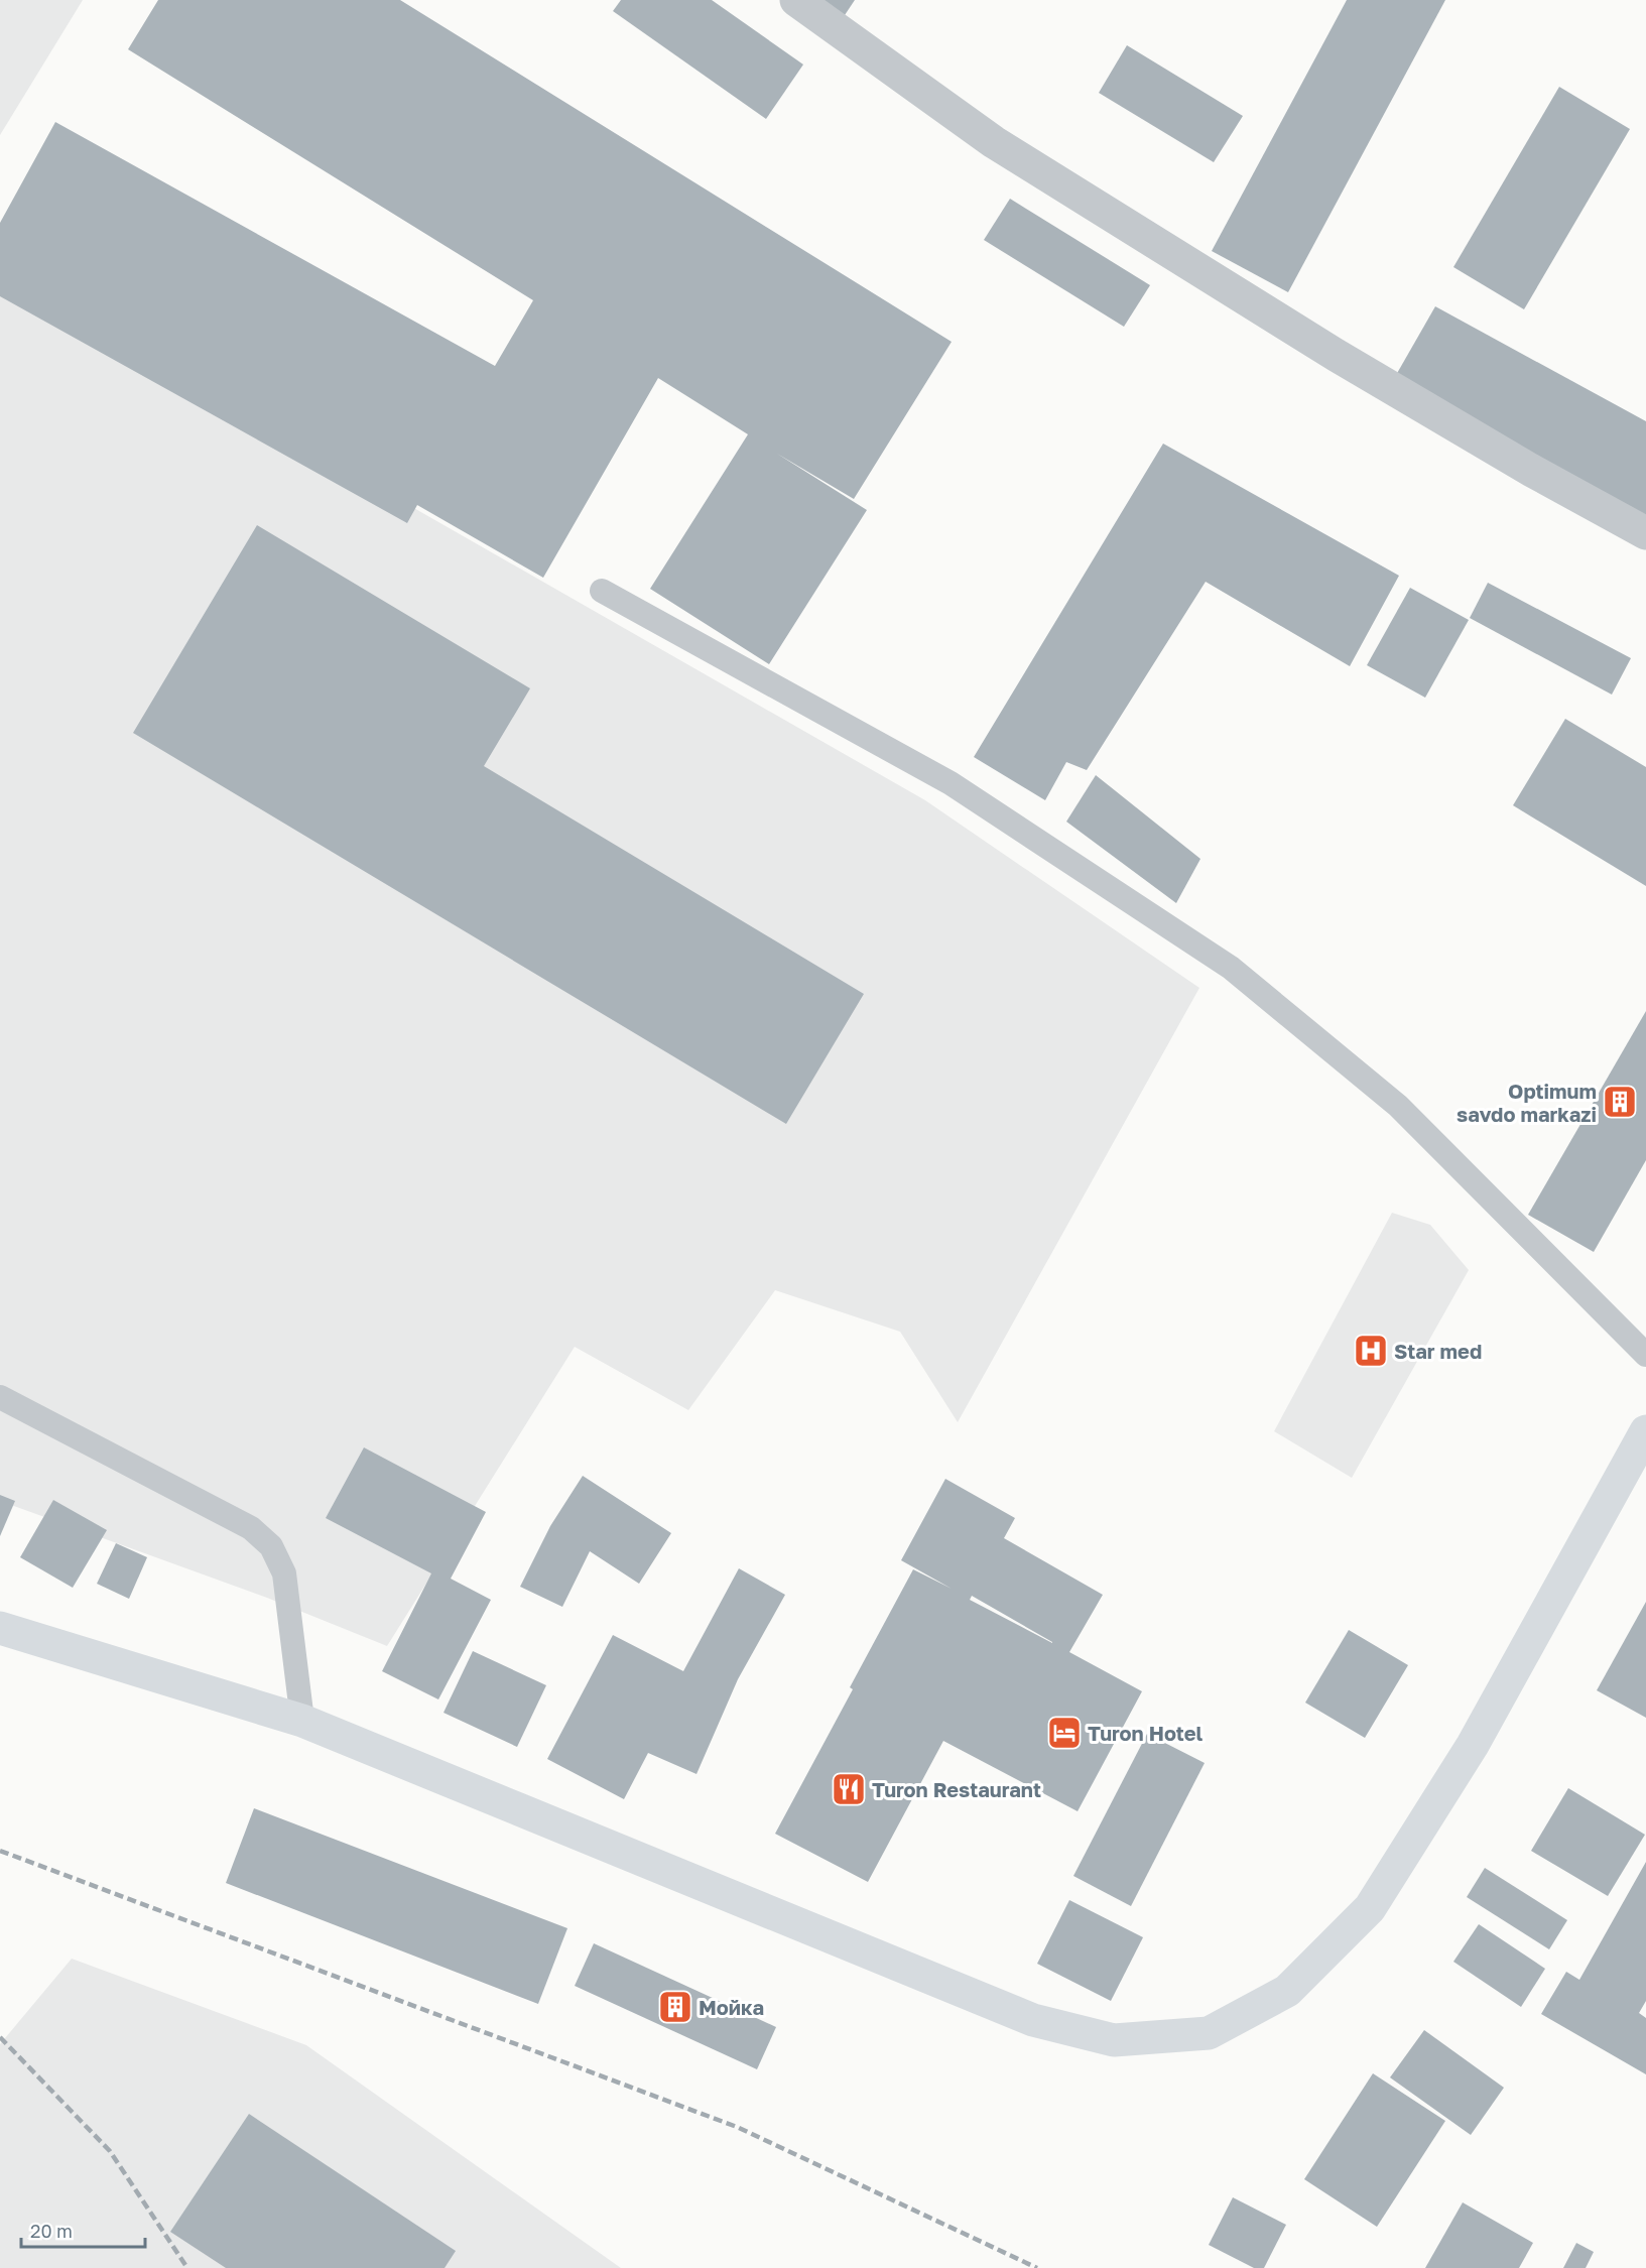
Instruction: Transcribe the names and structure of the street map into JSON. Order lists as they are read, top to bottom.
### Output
{
  "places": {
    "building": ["Optimum savdo markazi", "Мойка"],
    "hospital": ["Star med"],
    "hotel": ["Turon Hotel"],
    "restaurant": ["Turon Restaurant"]
  },
  "scale_bar": "20 m"
}
